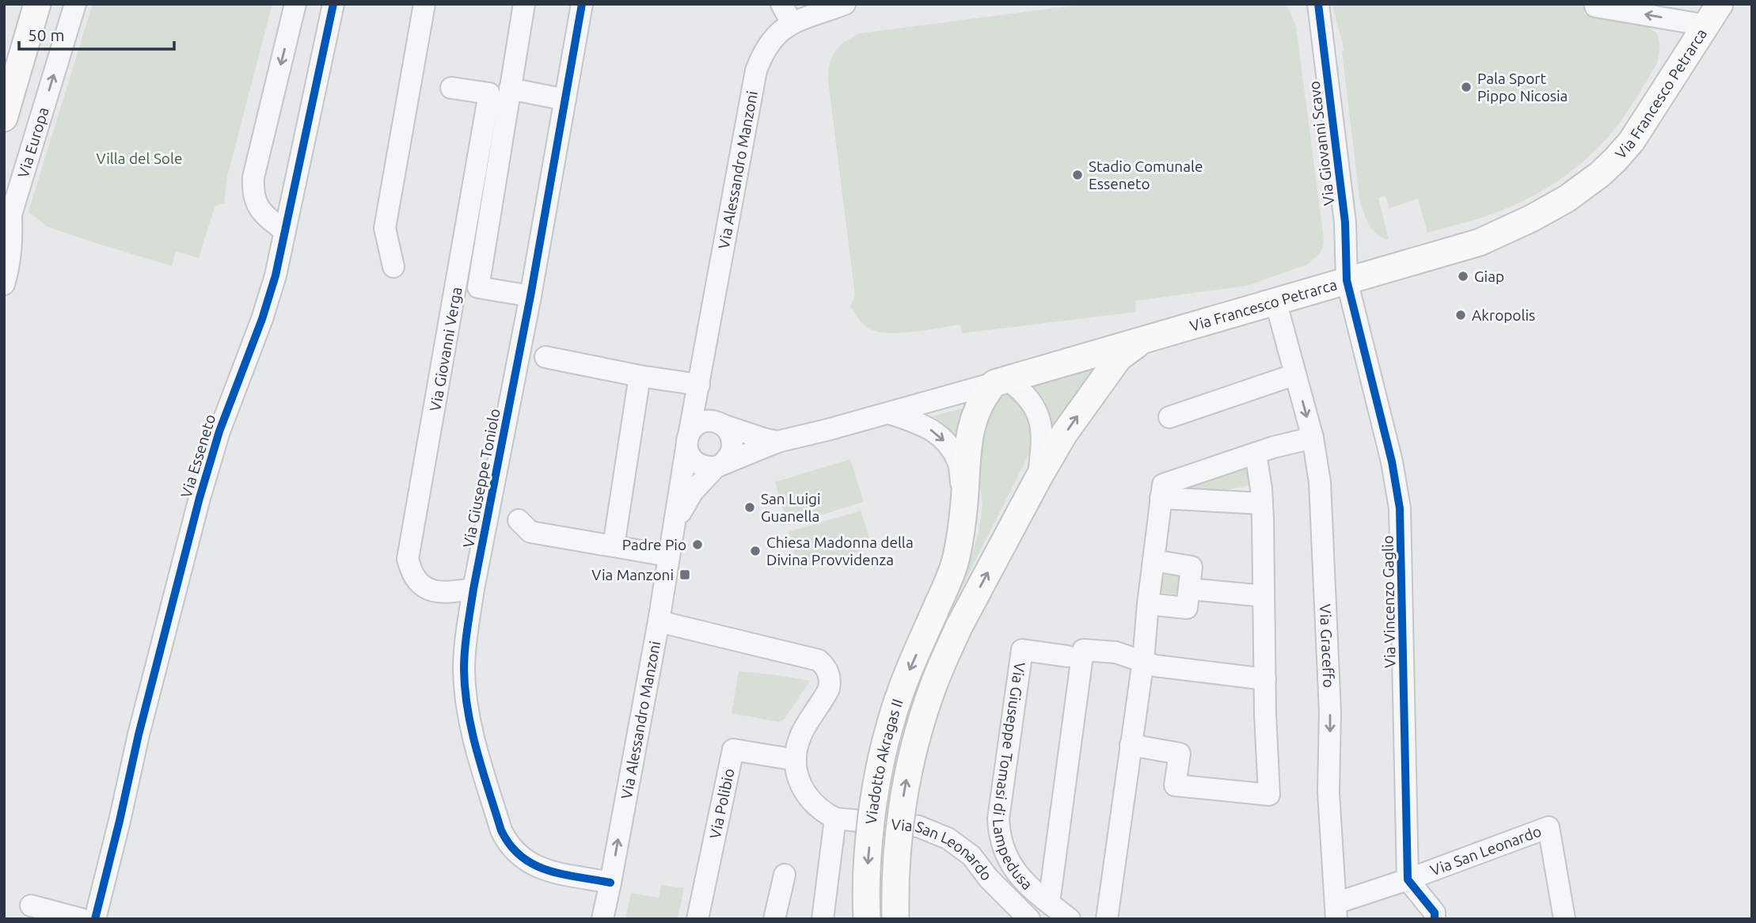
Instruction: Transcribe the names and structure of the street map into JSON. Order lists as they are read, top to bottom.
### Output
{
  "streets": {
    "main road": ["Via Francesco Petrarca", "Viadotto Akragas II"],
    "street": [
      "Via Europa",
      "Via Giovanni Scavo",
      "Via Alessandro Manzoni",
      "Via Giovanni Verga",
      "Via Esseneto",
      "Via Giuseppe Toniolo",
      "Via Vincenzo Gaglio",
      "Via Graceffo",
      "Via Giuseppe Tomasi di Lampedusa",
      "Via Polibio",
      "Via San Leonardo"
    ]
  },
  "crossings": [
    ["Via Francesco Petrarca", "Via Giovanni Scavo"],
    ["Via Francesco Petrarca", "Via Alessandro Manzoni"],
    ["Via Francesco Petrarca", "Via Vincenzo Gaglio"],
    ["Via Francesco Petrarca", "Via Graceffo"],
    ["Via Francesco Petrarca", "Viadotto Akragas II"],
    ["Via Giovanni Scavo", "Via Vincenzo Gaglio"],
    ["Via Alessandro Manzoni", "Via Giuseppe Toniolo"],
    ["Via Giovanni Verga", "Via Giuseppe Toniolo"],
    ["Via Vincenzo Gaglio", "Via San Leonardo"],
    ["Via Graceffo", "Via San Leonardo"]
  ],
  "one_way": ["Via Europa"],
  "parks": ["Villa del Sole"],
  "places": {
    "other": [
      "Pala Sport Pippo Nicosia",
      "Stadio Comunale Esseneto",
      "Giap",
      "Akropolis",
      "San Luigi Guanella",
      "Padre Pio",
      "Chiesa Madonna della Divina Provvidenza"
    ],
    "transit": ["Via Manzoni"]
  },
  "scale_bar": "50 m"
}
